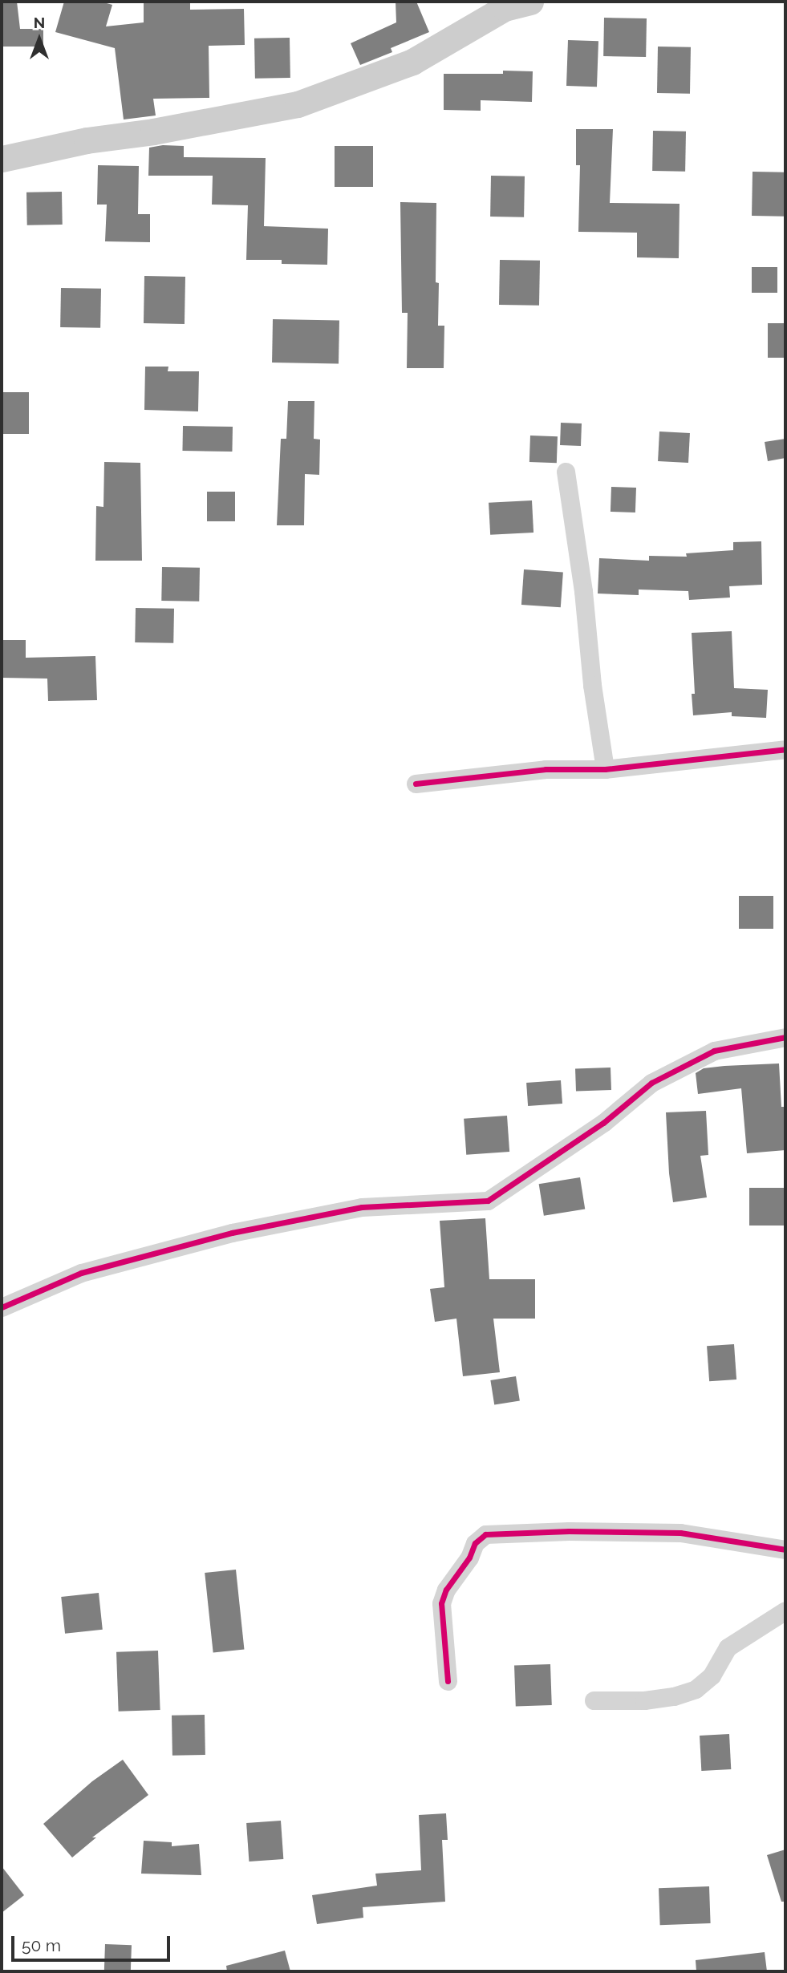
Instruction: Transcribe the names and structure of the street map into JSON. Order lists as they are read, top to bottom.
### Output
{
  "scale_bar": "50 m",
  "north": "top"
}
